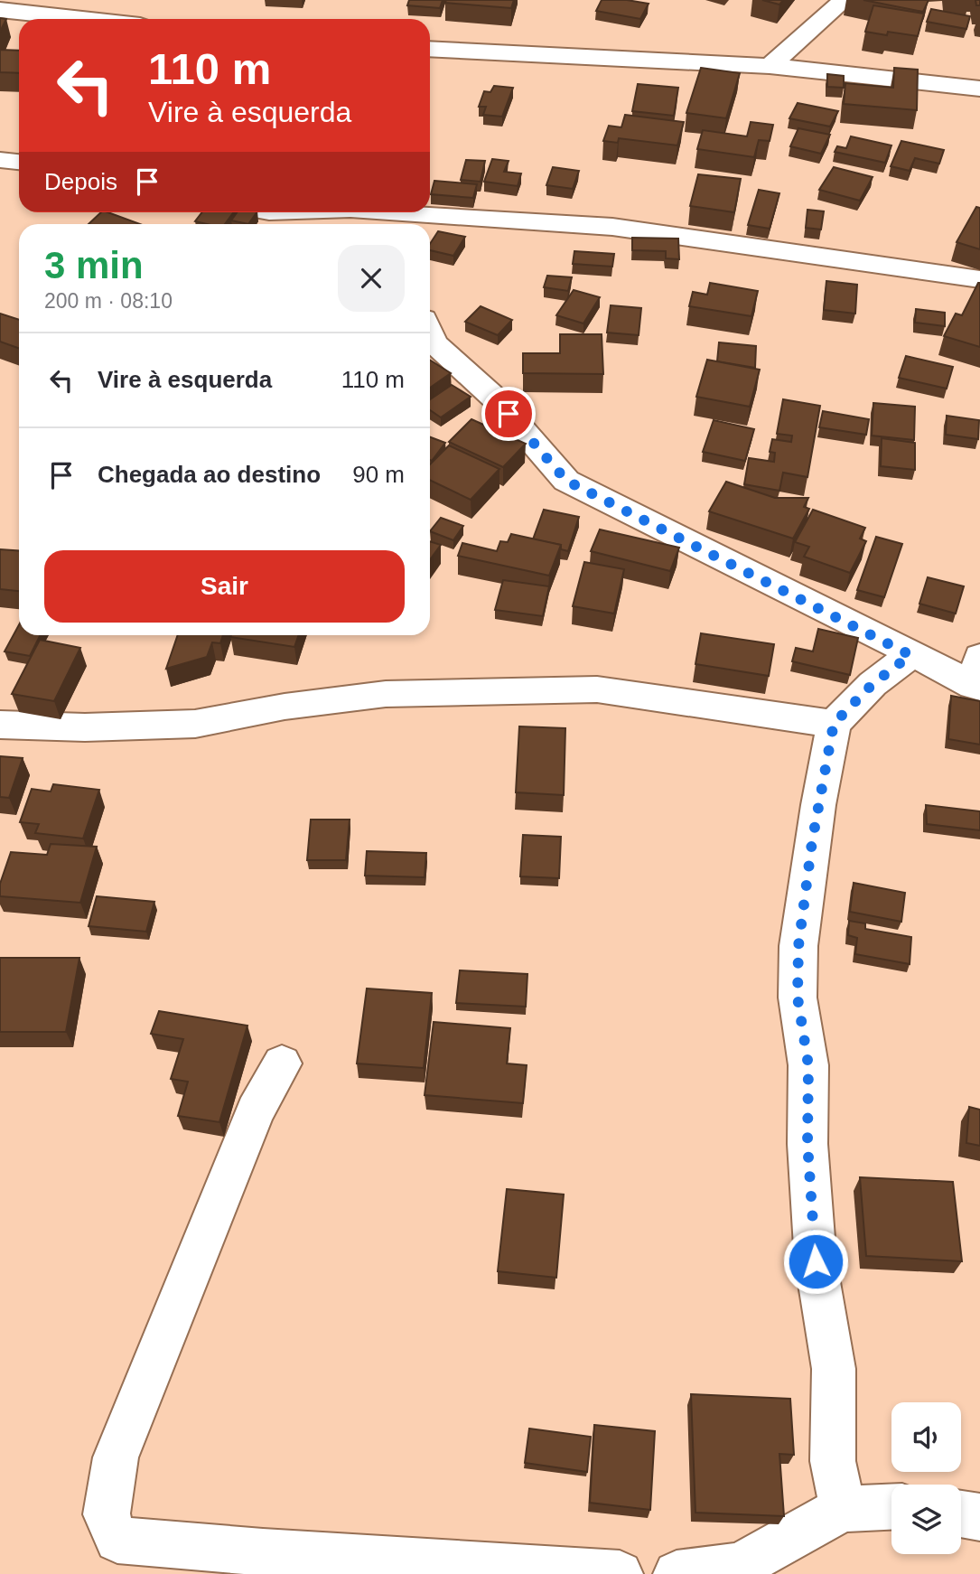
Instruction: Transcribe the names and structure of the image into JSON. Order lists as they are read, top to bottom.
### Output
{
  "page": {
    "turn": ["110 m", "Vire à esquerda"],
    "then": "Depois",
    "heading": ["3 min", "200 m · 08:10"],
    "list": [
      {
        "name": "Vire à esquerda",
        "value": "110 m"
      },
      {
        "name": "Chegada ao destino",
        "value": "90 m"
      }
    ],
    "buttons": "Sair"
  }
}
